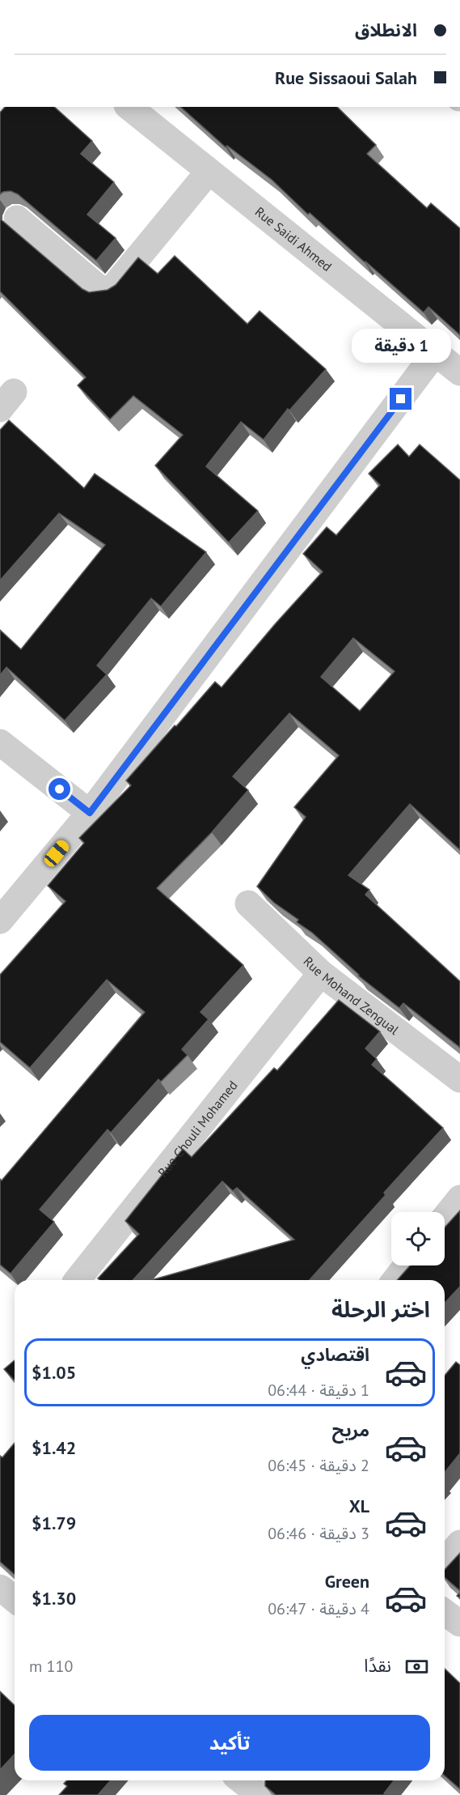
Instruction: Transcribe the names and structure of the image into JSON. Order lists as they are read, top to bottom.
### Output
{
  "streets": {
    "street": ["Rue Saidi Ahmed", "Rue Mohand Zengual", "Rue Chouli Mohamed"]
  },
  "crossings": [
    ["Rue Mohand Zengual", "Rue Chouli Mohamed"]
  ],
  "page": {
    "banner": ["الانطلاق", "Rue Sissaoui Salah"],
    "bubble": "1 دقيقة",
    "heading": "اختر الرحلة",
    "list": [
      {
        "name": "اقتصادي",
        "note": "1 دقيقة · 06:44",
        "value": "$1.05"
      },
      {
        "name": "مريح",
        "note": "2 دقيقة · 06:45",
        "value": "$1.42"
      },
      {
        "name": "XL",
        "note": "3 دقيقة · 06:46",
        "value": "$1.79"
      },
      {
        "name": "Green",
        "note": "4 دقيقة · 06:47",
        "value": "$1.30"
      }
    ],
    "pay": ["نقدًا", "110 m"],
    "buttons": "تأكيد"
  }
}
